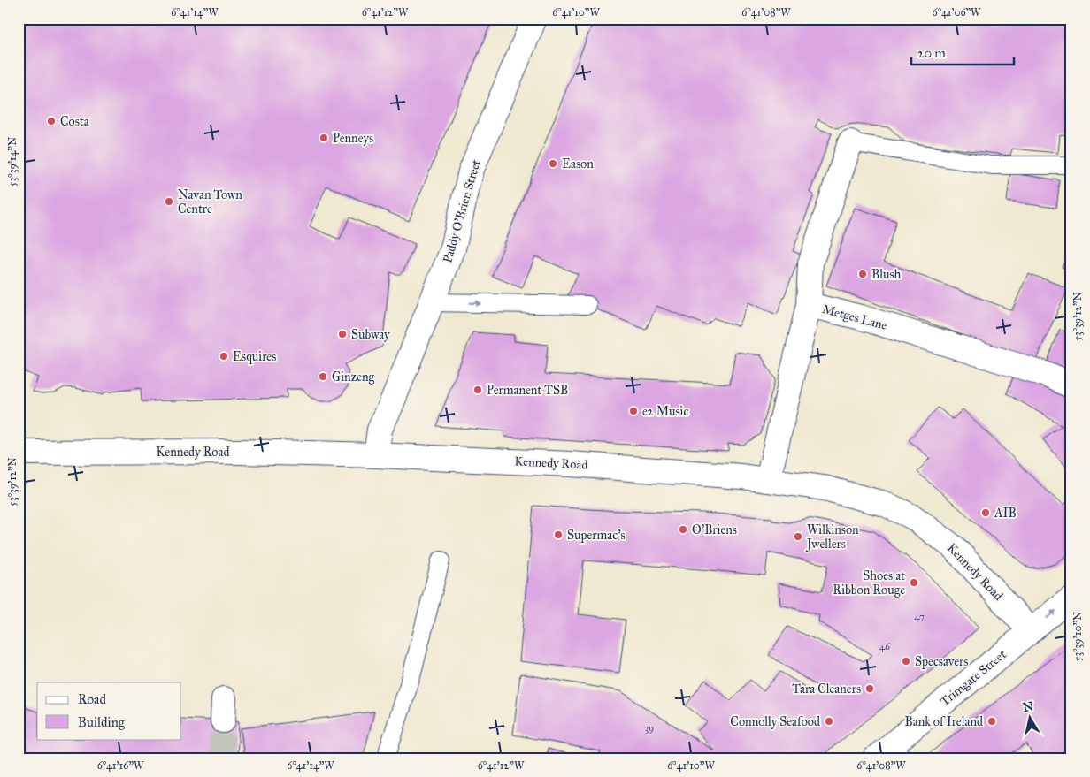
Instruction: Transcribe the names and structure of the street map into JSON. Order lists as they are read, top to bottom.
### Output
{
  "streets": {
    "street": [
      "Paddy O'Brien Street",
      "Metges Lane",
      "Kennedy Road",
      "Trimgate Street"
    ]
  },
  "crossings": [
    ["Paddy O'Brien Street", "Kennedy Road"],
    ["Metges Lane", "Kennedy Road"],
    ["Kennedy Road", "Trimgate Street"]
  ],
  "places": [
    "Costa",
    "Penneys",
    "Eason",
    "Navan Town Centre",
    "Blush",
    "Subway",
    "Esquires",
    "Ginzeng",
    "Permanent TSB",
    "e2 Music",
    "AIB",
    "O'Briens",
    "Supermac's",
    "Wilkinson Jwellers",
    "Shoes at Ribbon Rouge",
    "Specsavers",
    "Tara Cleaners",
    "Connolly Seafood",
    "Bank of Ireland"
  ],
  "house_numbers": ["47", "46", "39"],
  "legend": ["Road", "Building"],
  "scale_bar": "20 m",
  "north": "top",
  "coordinates": [
    "6°41'14\"W",
    "6°41'12\"W",
    "6°41'10\"W",
    "6°41'08\"W",
    "6°41'06\"W",
    "53°39'14\"N",
    "53°39'12\"N",
    "53°39'10\"N",
    "6°41'16\"W"
  ]
}
